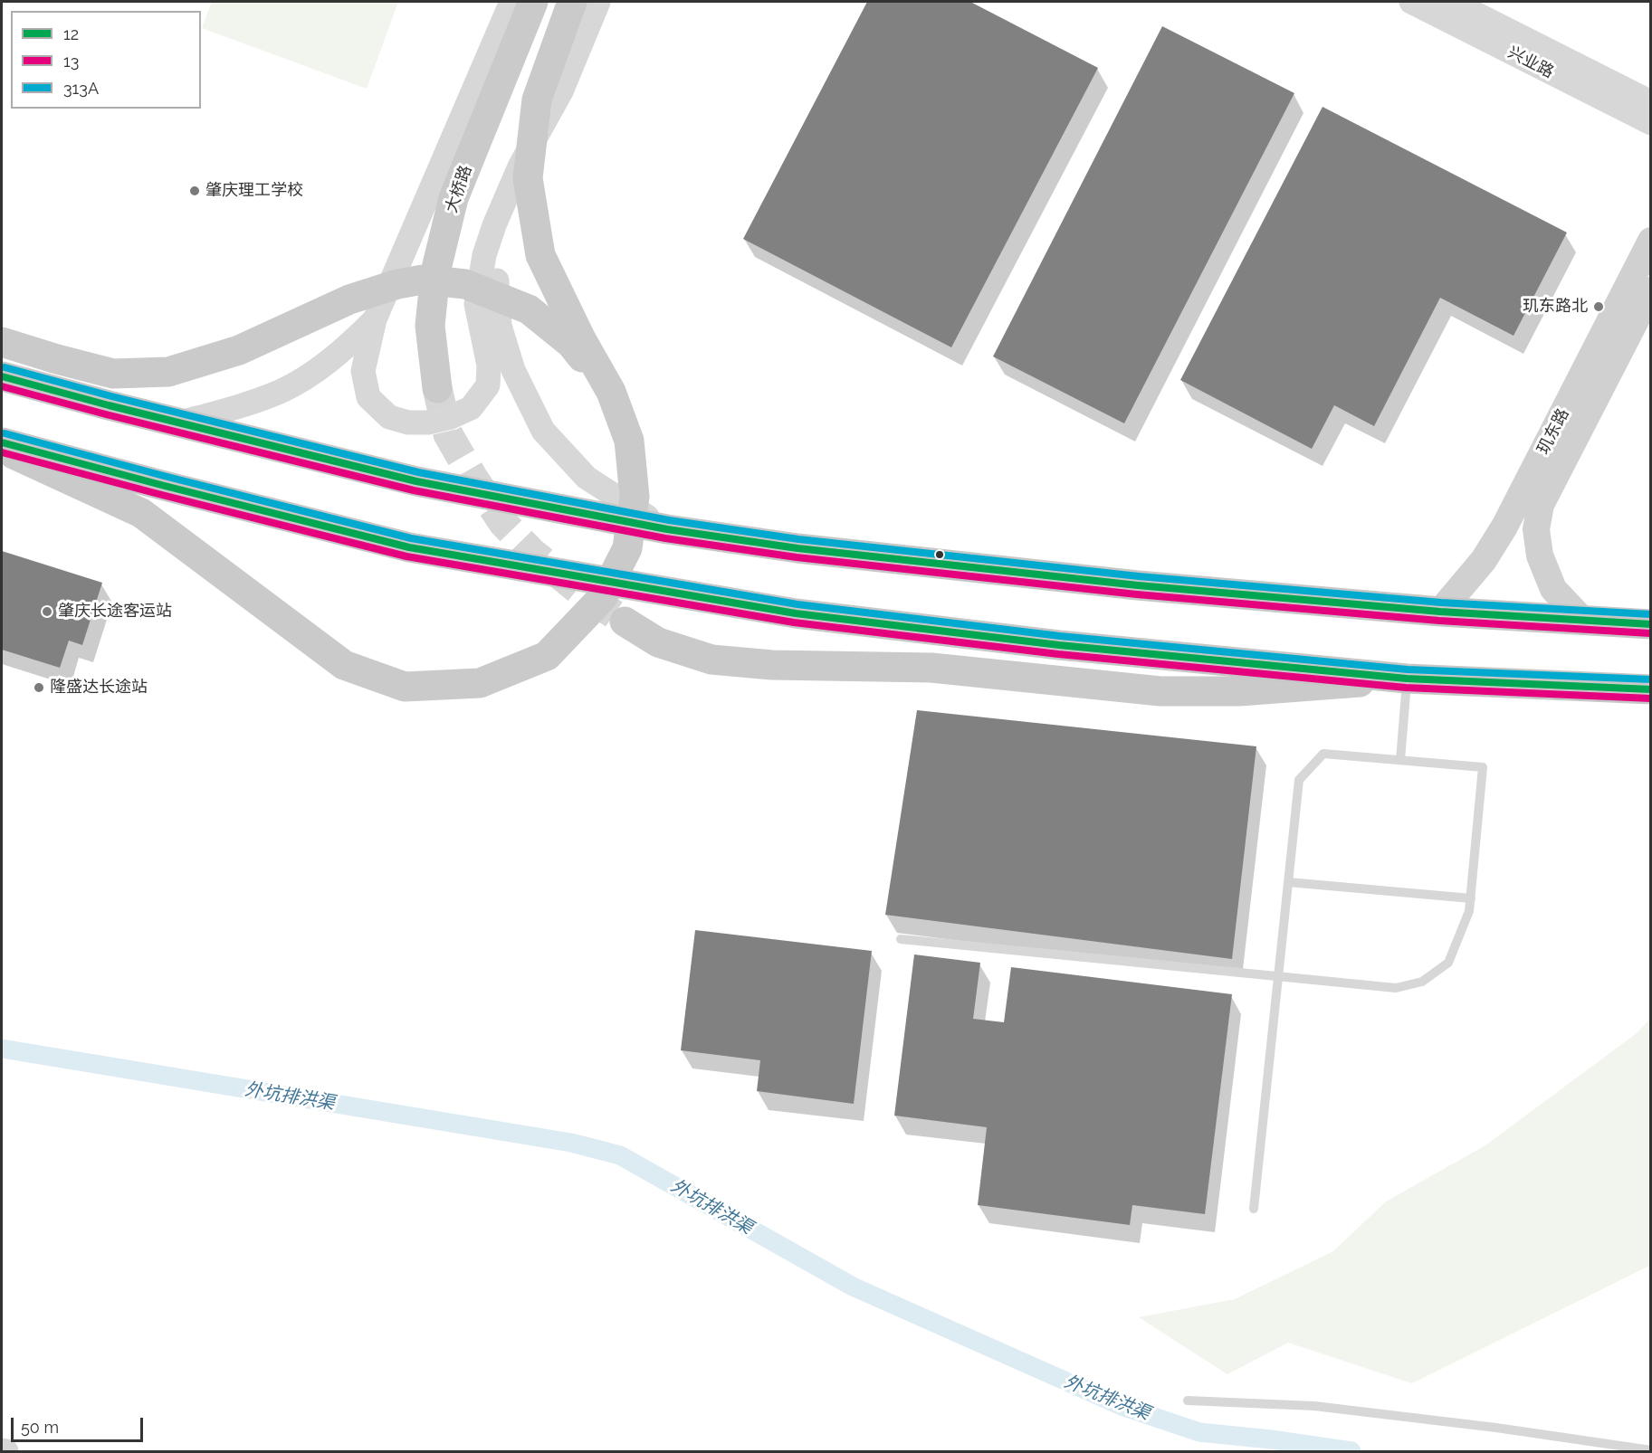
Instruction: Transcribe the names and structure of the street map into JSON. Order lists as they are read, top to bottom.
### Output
{
  "streets": {
    "main road": ["大桥路", "玑东路"],
    "street": ["兴业路"]
  },
  "water": ["外坑排洪渠"],
  "places": [
    "肇庆理工学校",
    "玑东路北",
    "肇庆长途客运站",
    "隆盛达长途站"
  ],
  "lines": ["transit line 313A", "transit line 12", "transit line 13"],
  "legend": ["12", "13", "313A"],
  "scale_bar": "50 m"
}
